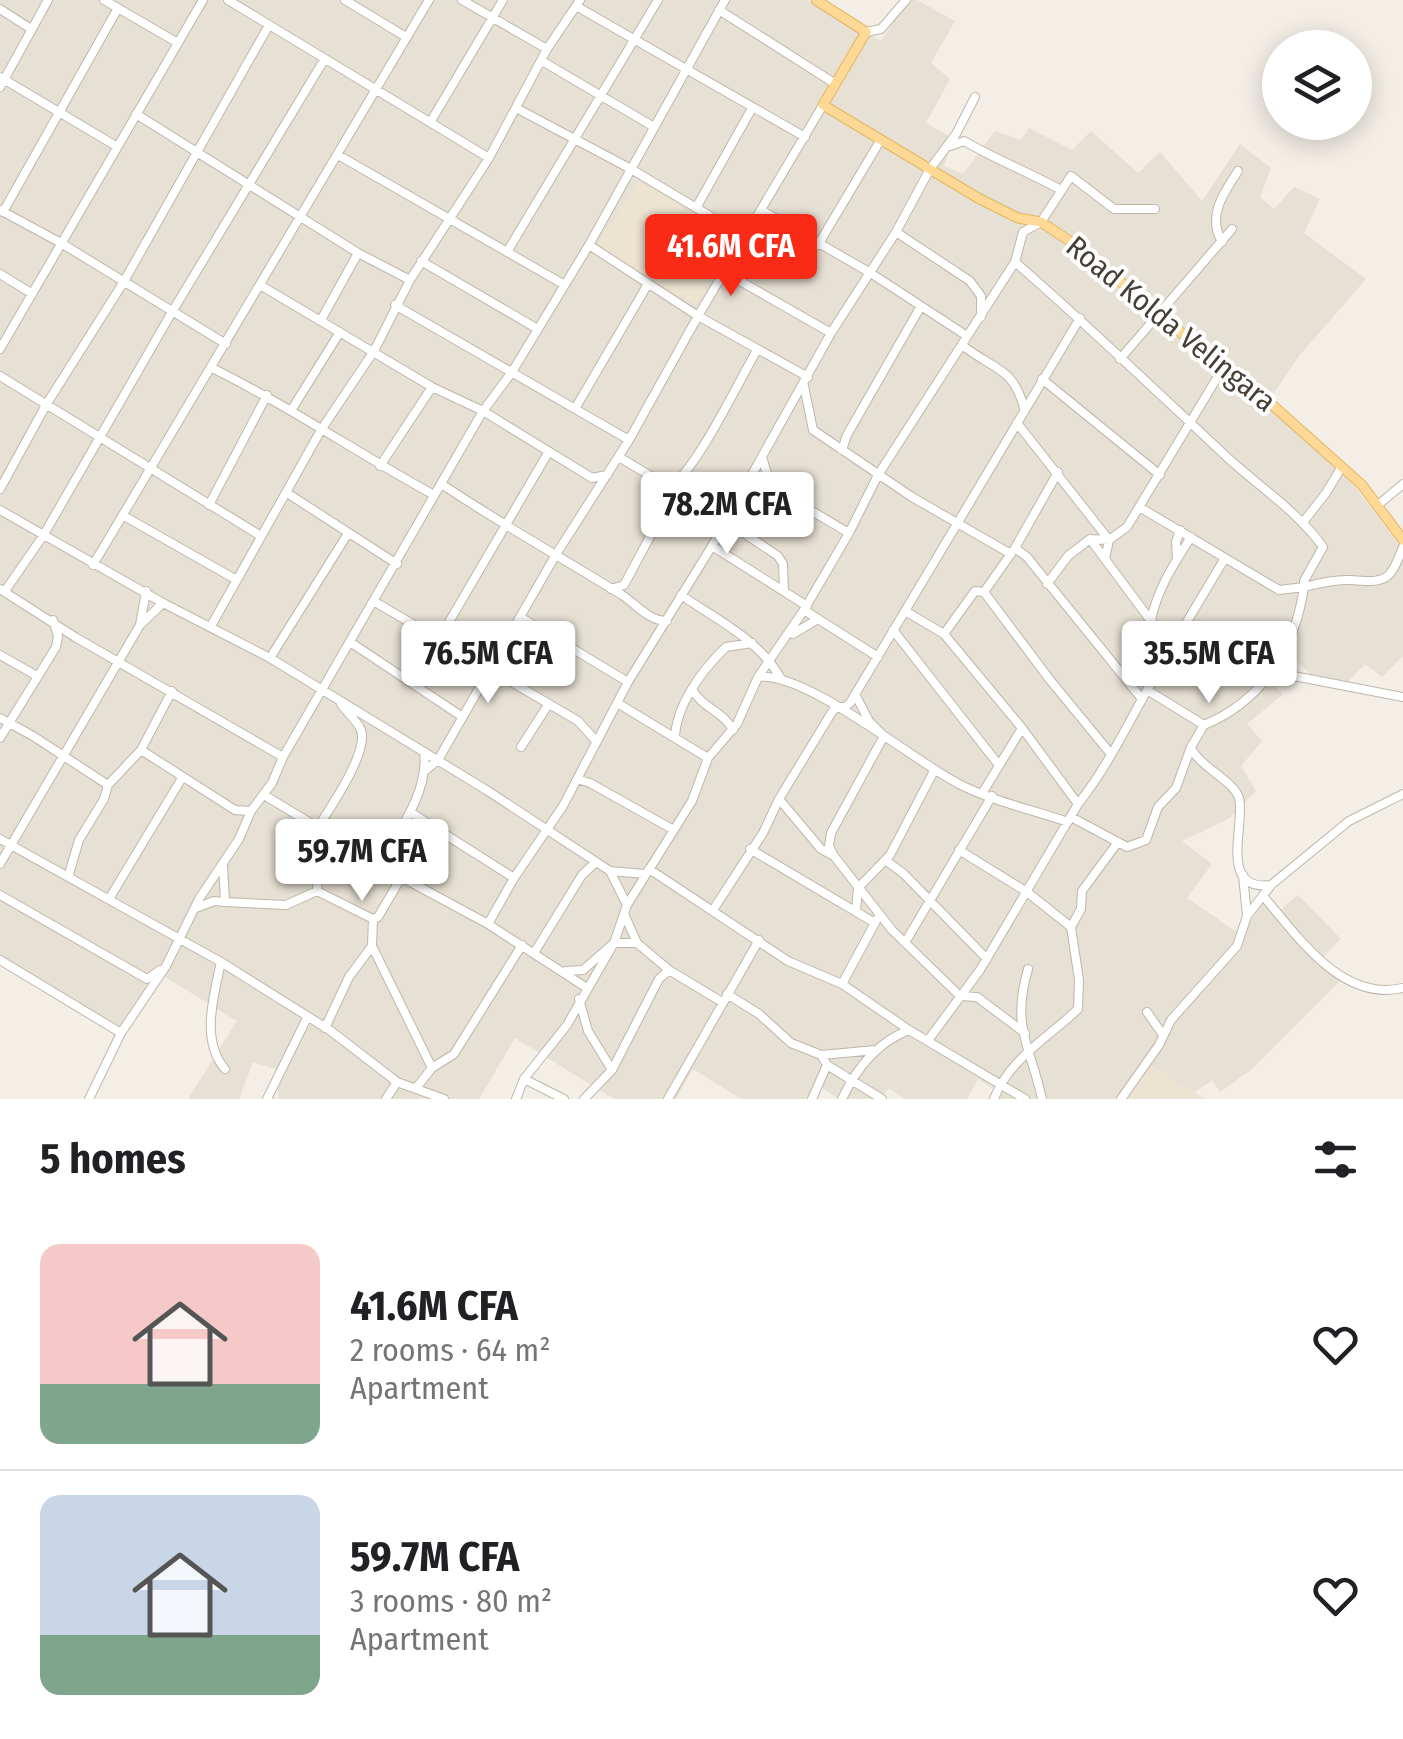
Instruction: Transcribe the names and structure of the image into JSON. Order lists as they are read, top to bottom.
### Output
{
  "streets": {
    "main road": ["Road Kolda Velingara"]
  },
  "page": {
    "price": [
      "41.6M CFA",
      "78.2M CFA",
      "76.5M CFA",
      "35.5M CFA",
      "59.7M CFA"
    ],
    "heading": "5 homes",
    "list": [
      {
        "name": "41.6M CFA",
        "note": "2 rooms · 64 m² · Apartment"
      },
      {
        "name": "59.7M CFA",
        "note": "3 rooms · 80 m² · Apartment"
      }
    ]
  }
}
